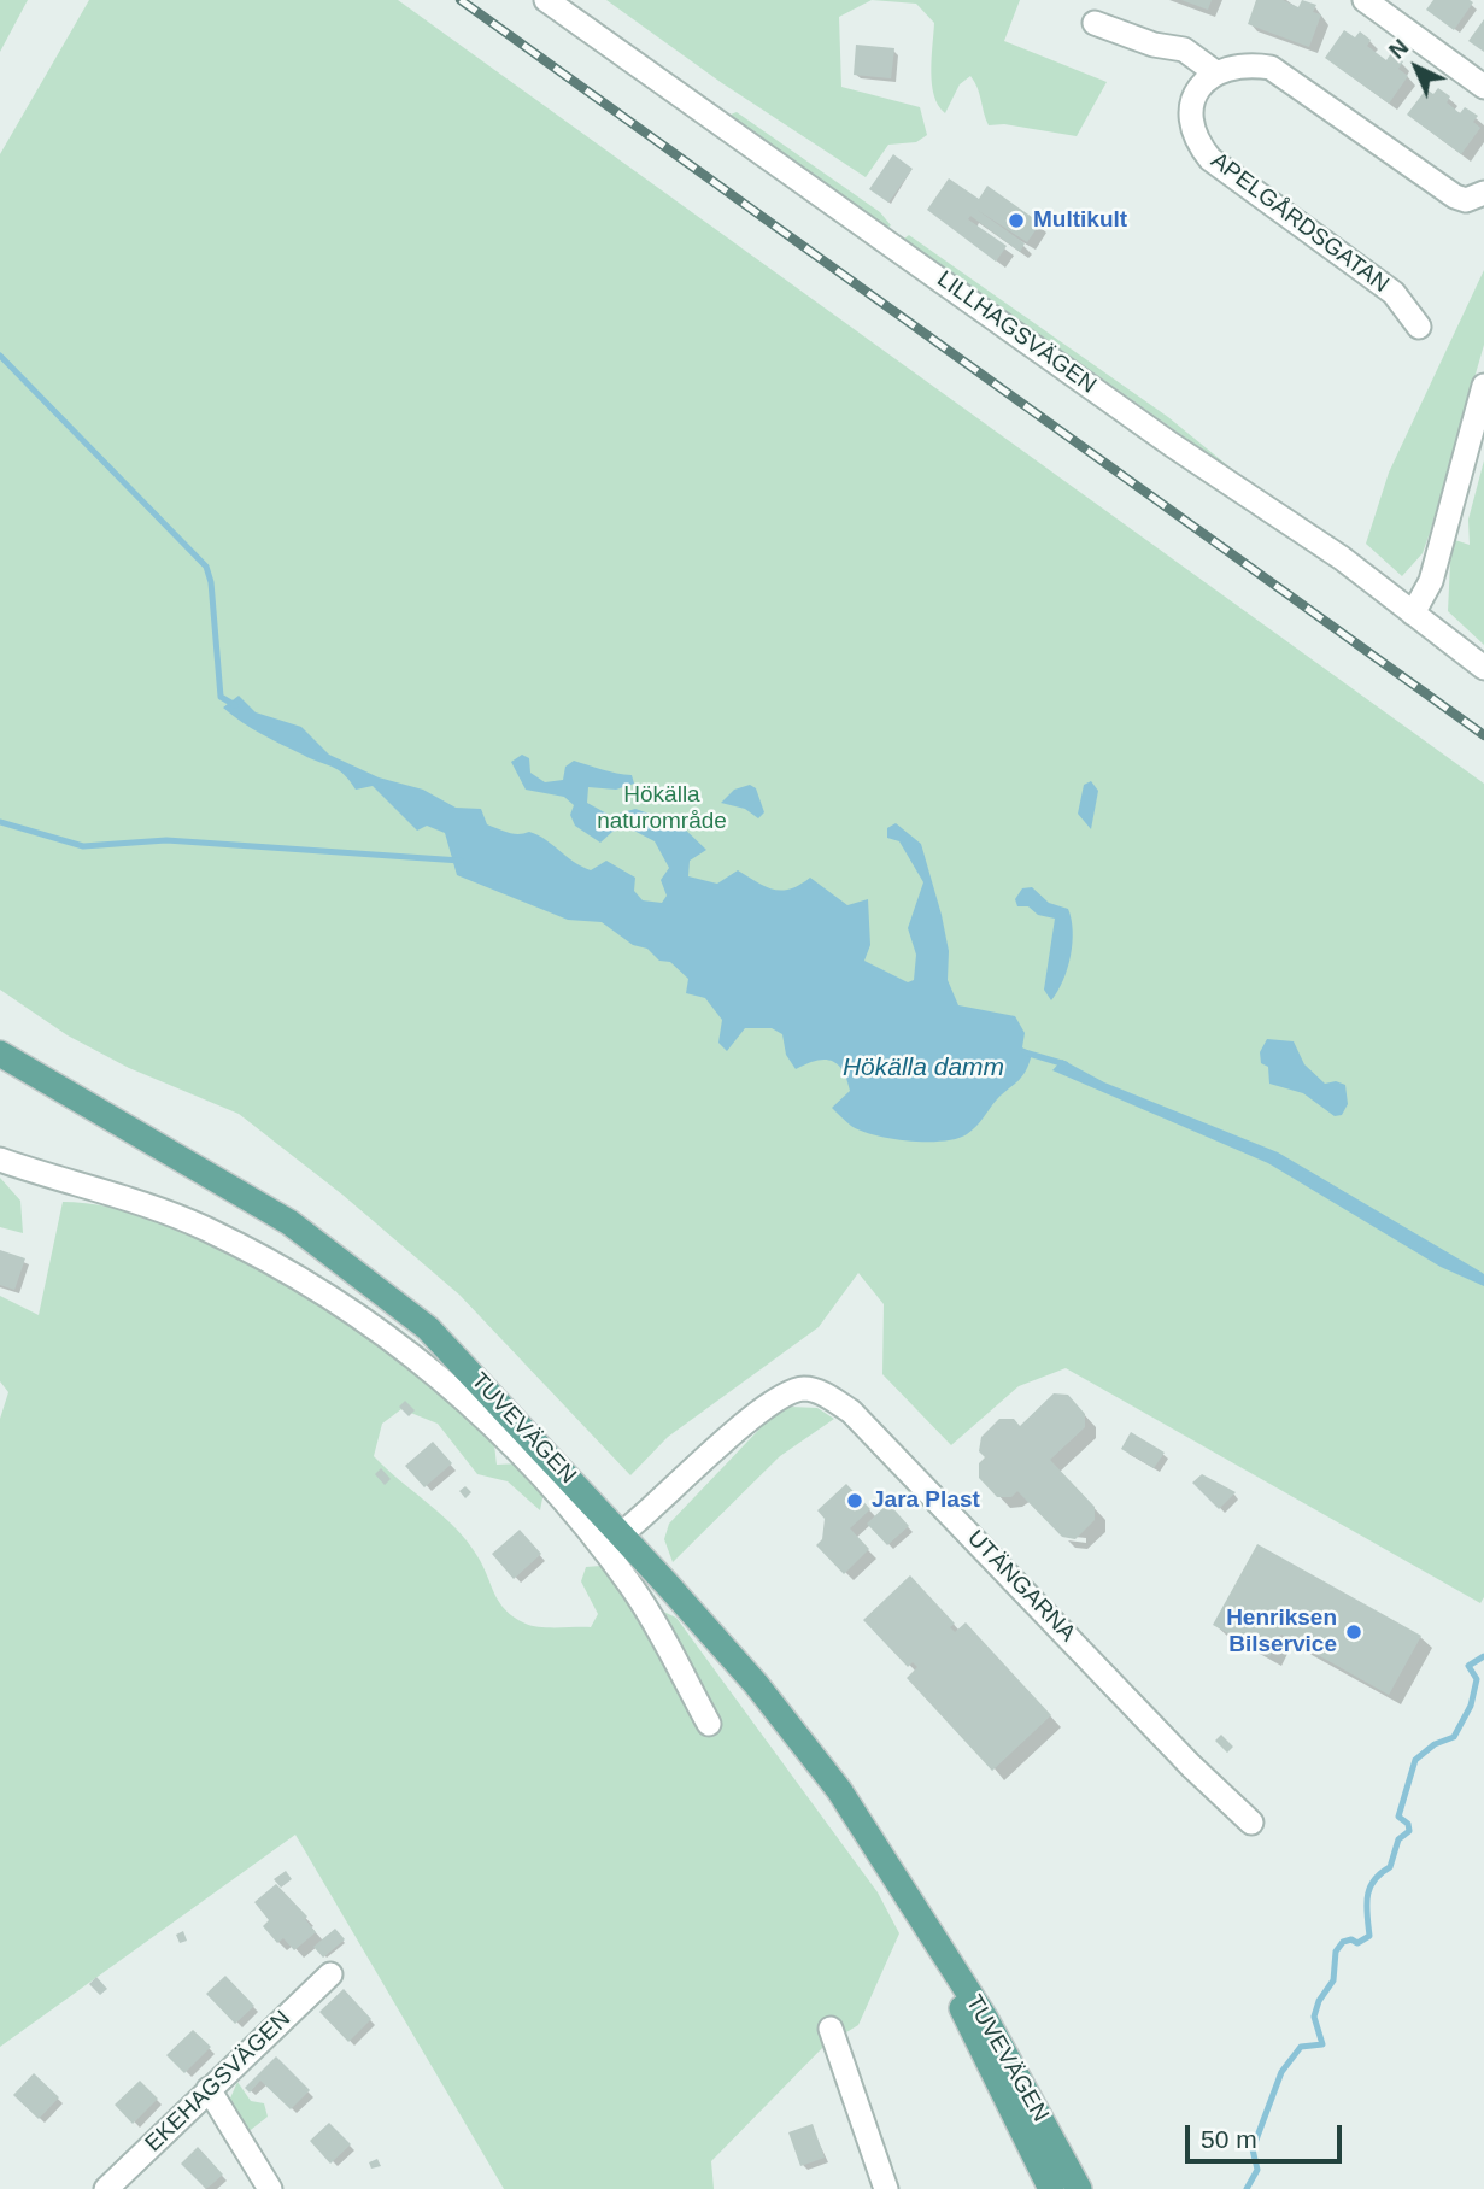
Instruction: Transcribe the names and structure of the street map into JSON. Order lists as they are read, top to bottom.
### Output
{
  "streets": {
    "main road": ["TUVEVÄGEN"],
    "street": [
      "APELGÅRDSGATAN",
      "LILLHAGSVÄGEN",
      "UTÄNGARNA",
      "EKEHAGSVÄGEN"
    ]
  },
  "crossings": [
    ["TUVEVÄGEN", "UTÄNGARNA"]
  ],
  "water": ["Hökälla damm"],
  "parks": ["Hökälla naturområde"],
  "places": ["Multikult", "Jara Plast", "Henriksen Bilservice"],
  "scale_bar": "50 m",
  "north": "top left"
}
